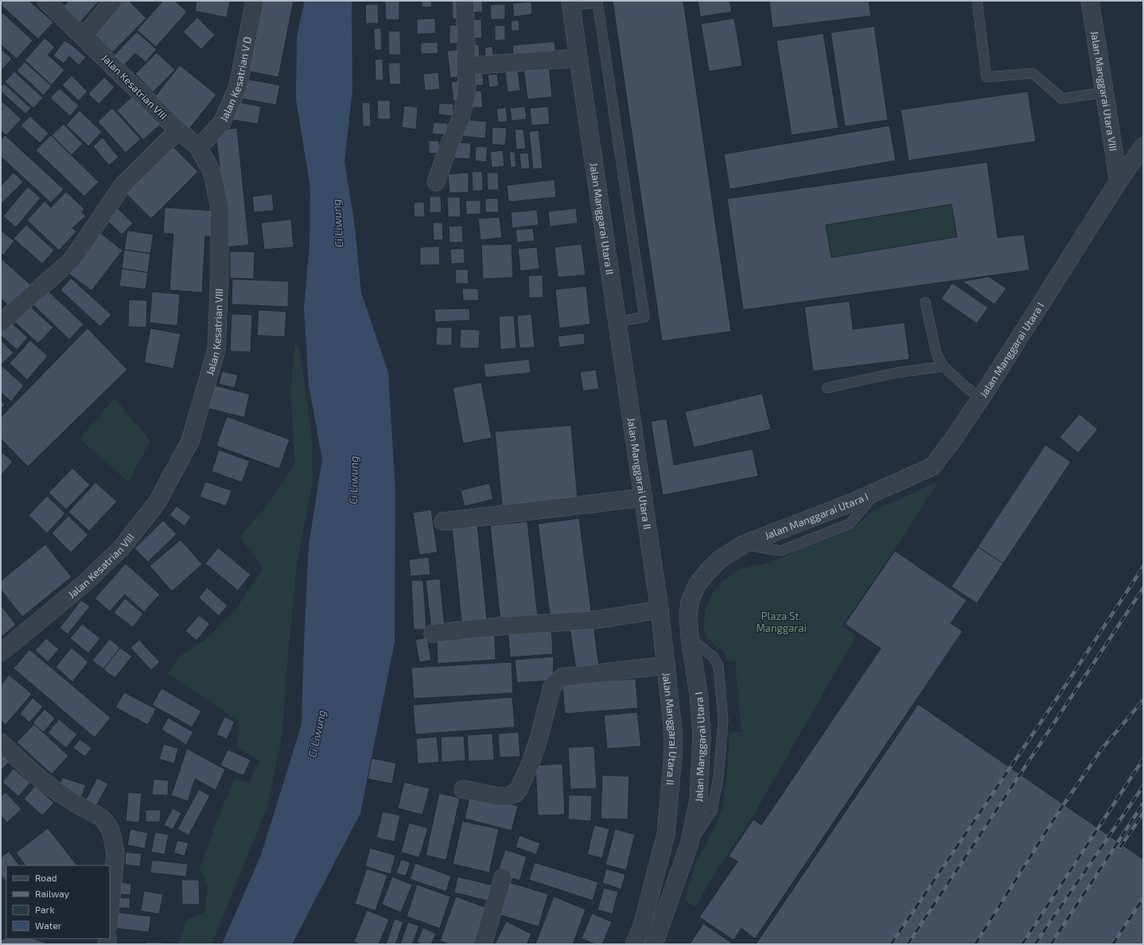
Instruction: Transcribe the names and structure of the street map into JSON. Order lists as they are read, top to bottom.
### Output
{
  "streets": {
    "street": [
      "Jalan Kesatrian V D",
      "Jalan Kesatrian VIII",
      "Jalan Manggarai Utara VIII",
      "Jalan Manggarai Utara II",
      "Jalan Manggarai Utara I"
    ]
  },
  "crossings": [
    ["Jalan Kesatrian V D", "Jalan Kesatrian VIII"],
    ["Jalan Manggarai Utara VIII", "Jalan Manggarai Utara I"]
  ],
  "water": ["Ci Liwung"],
  "parks": ["Plaza St. Manggarai"],
  "legend": [
    "Road",
    "Railway",
    "Park",
    "Water"
  ]
}
